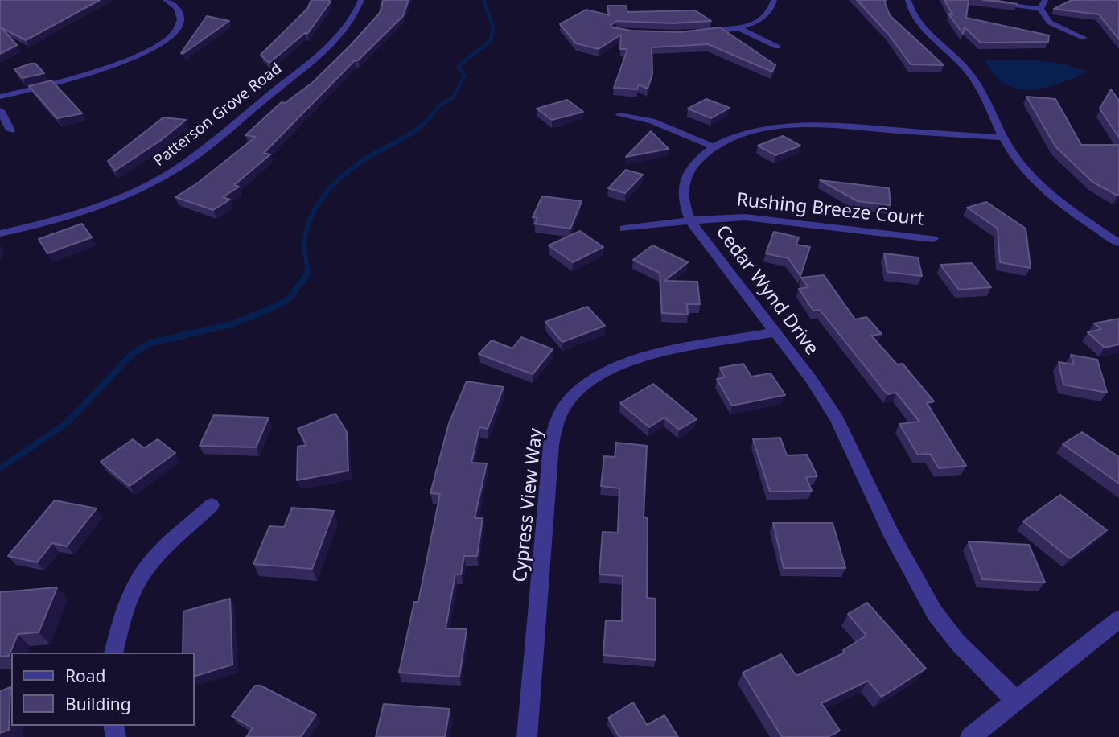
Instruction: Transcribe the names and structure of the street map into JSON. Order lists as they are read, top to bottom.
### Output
{
  "streets": {
    "street": [
      "Patterson Grove Road",
      "Rushing Breeze Court",
      "Cedar Wynd Drive",
      "Cypress View Way"
    ]
  },
  "crossings": [
    ["Rushing Breeze Court", "Cedar Wynd Drive"],
    ["Cedar Wynd Drive", "Cypress View Way"]
  ],
  "legend": ["Road", "Building"]
}
